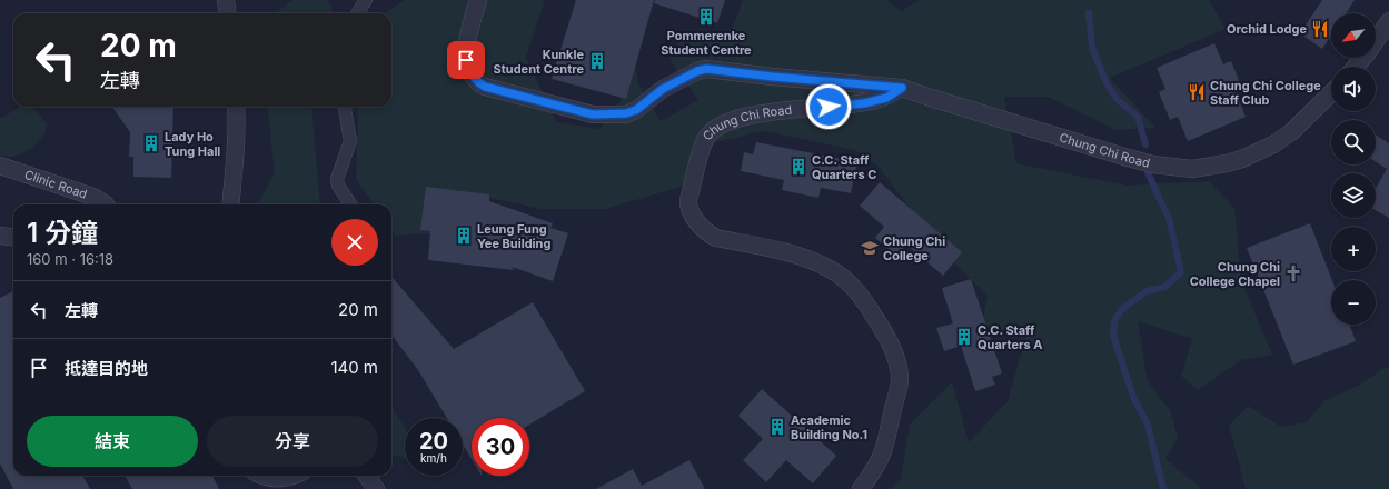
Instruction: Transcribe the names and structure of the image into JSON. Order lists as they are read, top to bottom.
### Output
{
  "streets": {
    "street": ["Chung Chi Road", "Clinic Road"]
  },
  "places": {
    "building": [
      "Pommerenke Student Centre",
      "Kunkle Student Centre",
      "Lady Ho Tung Hall",
      "C.C. Staff Quarters C",
      "Leung Fung Yee Building",
      "C.C. Staff Quarters A",
      "Academic Building No.1"
    ],
    "restaurant": ["Orchid Lodge", "Chung Chi College Staff Club"],
    "school or university": ["Chung Chi College"],
    "church": ["Chung Chi College Chapel"]
  },
  "north": "bottom left",
  "page": {
    "map_buttons": ["+", "−"],
    "turn": ["20 m", "左轉"],
    "heading": ["1 分鐘", "160 m · 16:18"],
    "list": [
      {
        "name": "左轉",
        "value": "20 m"
      },
      {
        "name": "抵達目的地",
        "value": "140 m"
      }
    ],
    "buttons": ["結束", "分享"],
    "speed": "20 km/h",
    "limit": "30"
  }
}
